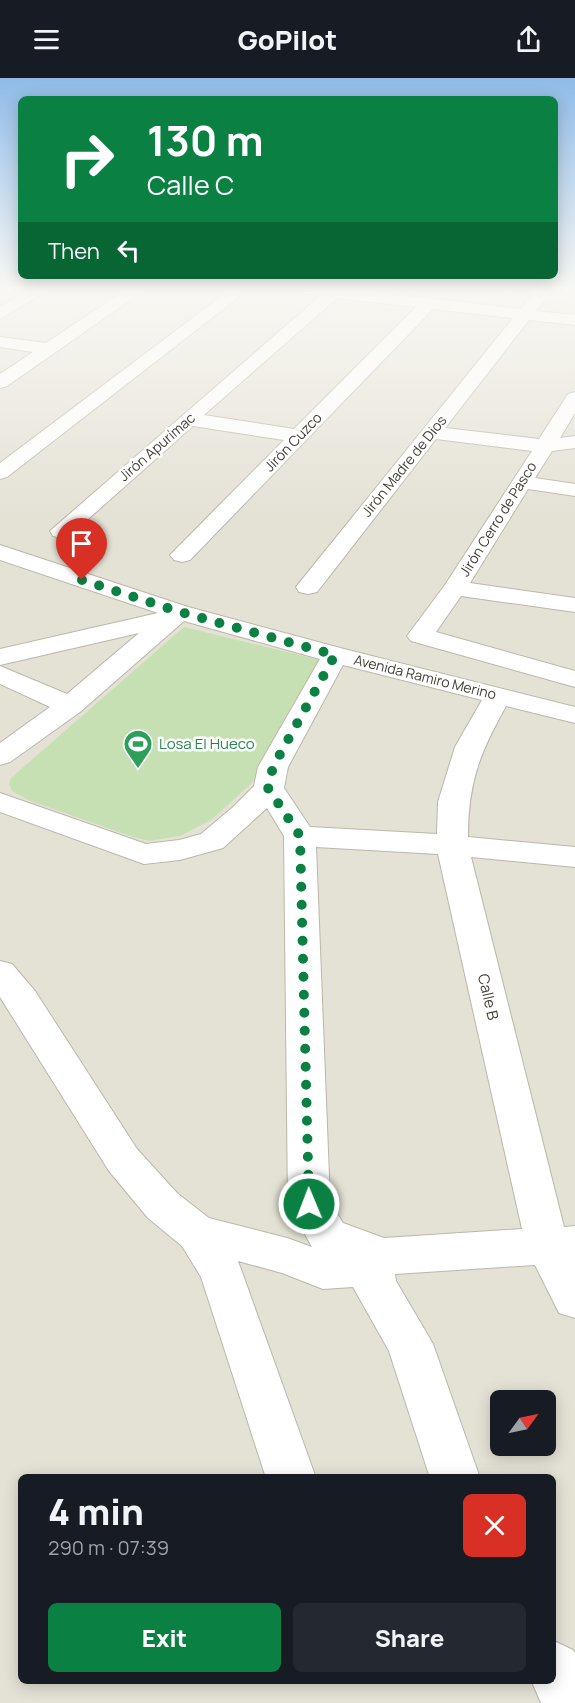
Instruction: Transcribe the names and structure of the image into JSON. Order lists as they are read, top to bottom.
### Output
{
  "streets": {
    "street": [
      "Jirón Cuzco",
      "Jirón Apurímac",
      "Jirón Madre de Dios",
      "Jirón Cerro de Pasco",
      "Avenida Ramiro Merino",
      "Calle B"
    ]
  },
  "crossings": [
    ["Avenida Ramiro Merino", "Calle B"]
  ],
  "places": {
    "sports": ["Losa El Hueco"]
  },
  "north": "top right",
  "page": {
    "header": "GoPilot",
    "turn": ["130 m", "Calle C"],
    "then": "Then",
    "heading": ["4 min", "290 m · 07:39"],
    "buttons": ["Exit", "Share"]
  }
}
